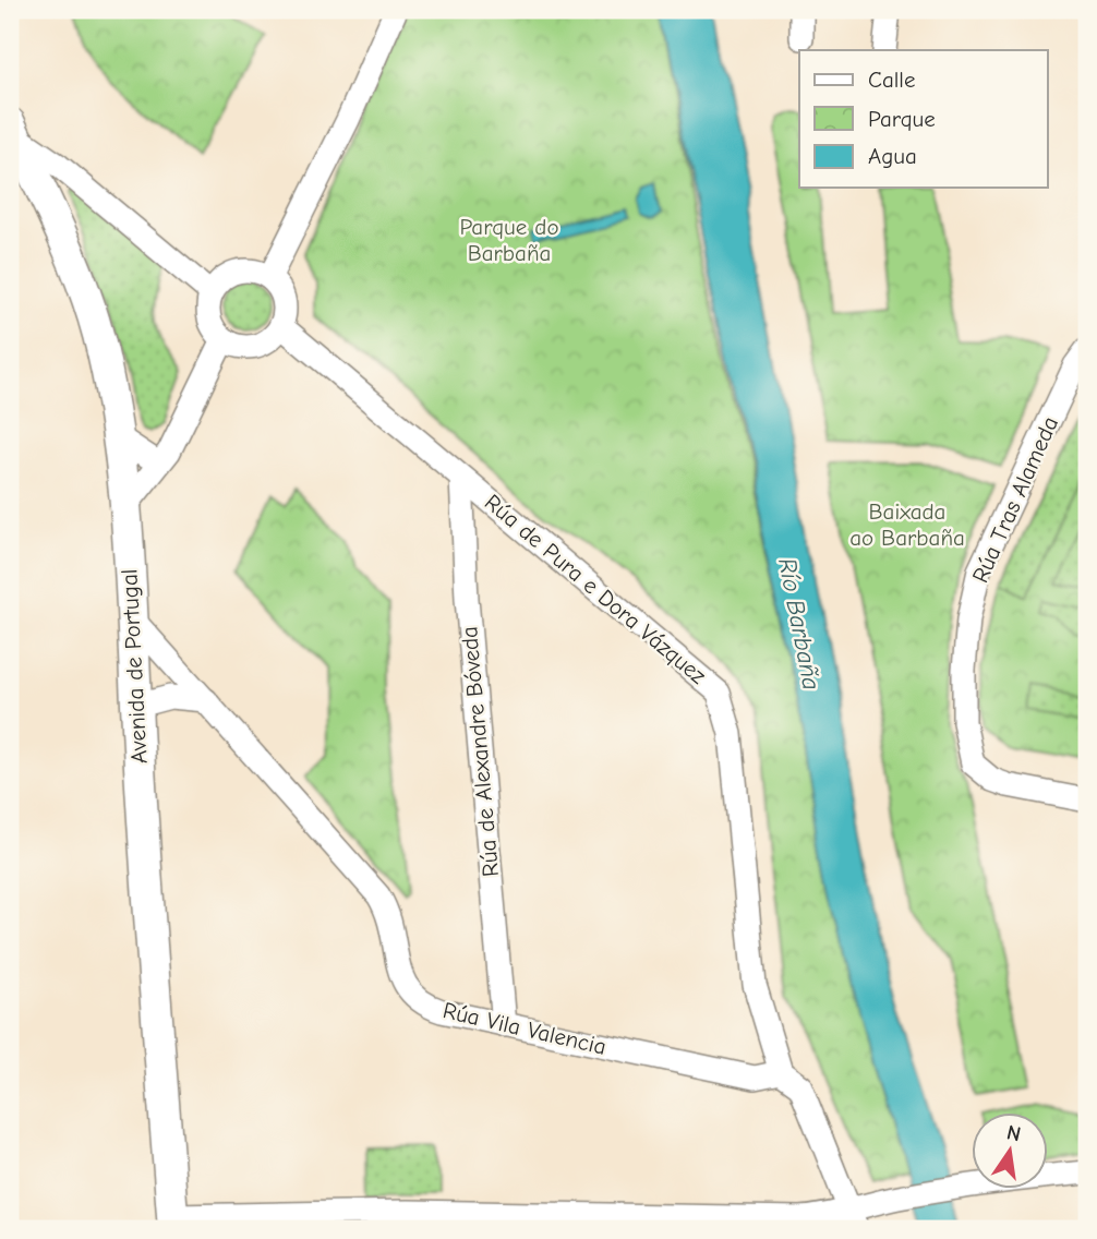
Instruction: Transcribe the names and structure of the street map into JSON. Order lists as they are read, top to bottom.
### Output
{
  "streets": {
    "street": [
      "Rúa Tras Alameda",
      "Rúa de Pura e Dora Vázquez",
      "Avenida de Portugal",
      "Rúa de Alexandre Bóveda",
      "Rúa Vila Valencia"
    ]
  },
  "crossings": [
    ["Rúa de Pura e Dora Vázquez", "Rúa de Alexandre Bóveda"],
    ["Rúa de Pura e Dora Vázquez", "Rúa Vila Valencia"],
    ["Avenida de Portugal", "Rúa Vila Valencia"],
    ["Rúa de Alexandre Bóveda", "Rúa Vila Valencia"]
  ],
  "water": ["Río Barbaña"],
  "parks": ["Parque do Barbaña", "Baixada ao Barbaña"],
  "legend": ["Calle", "Parque", "Agua"],
  "north": "top"
}
